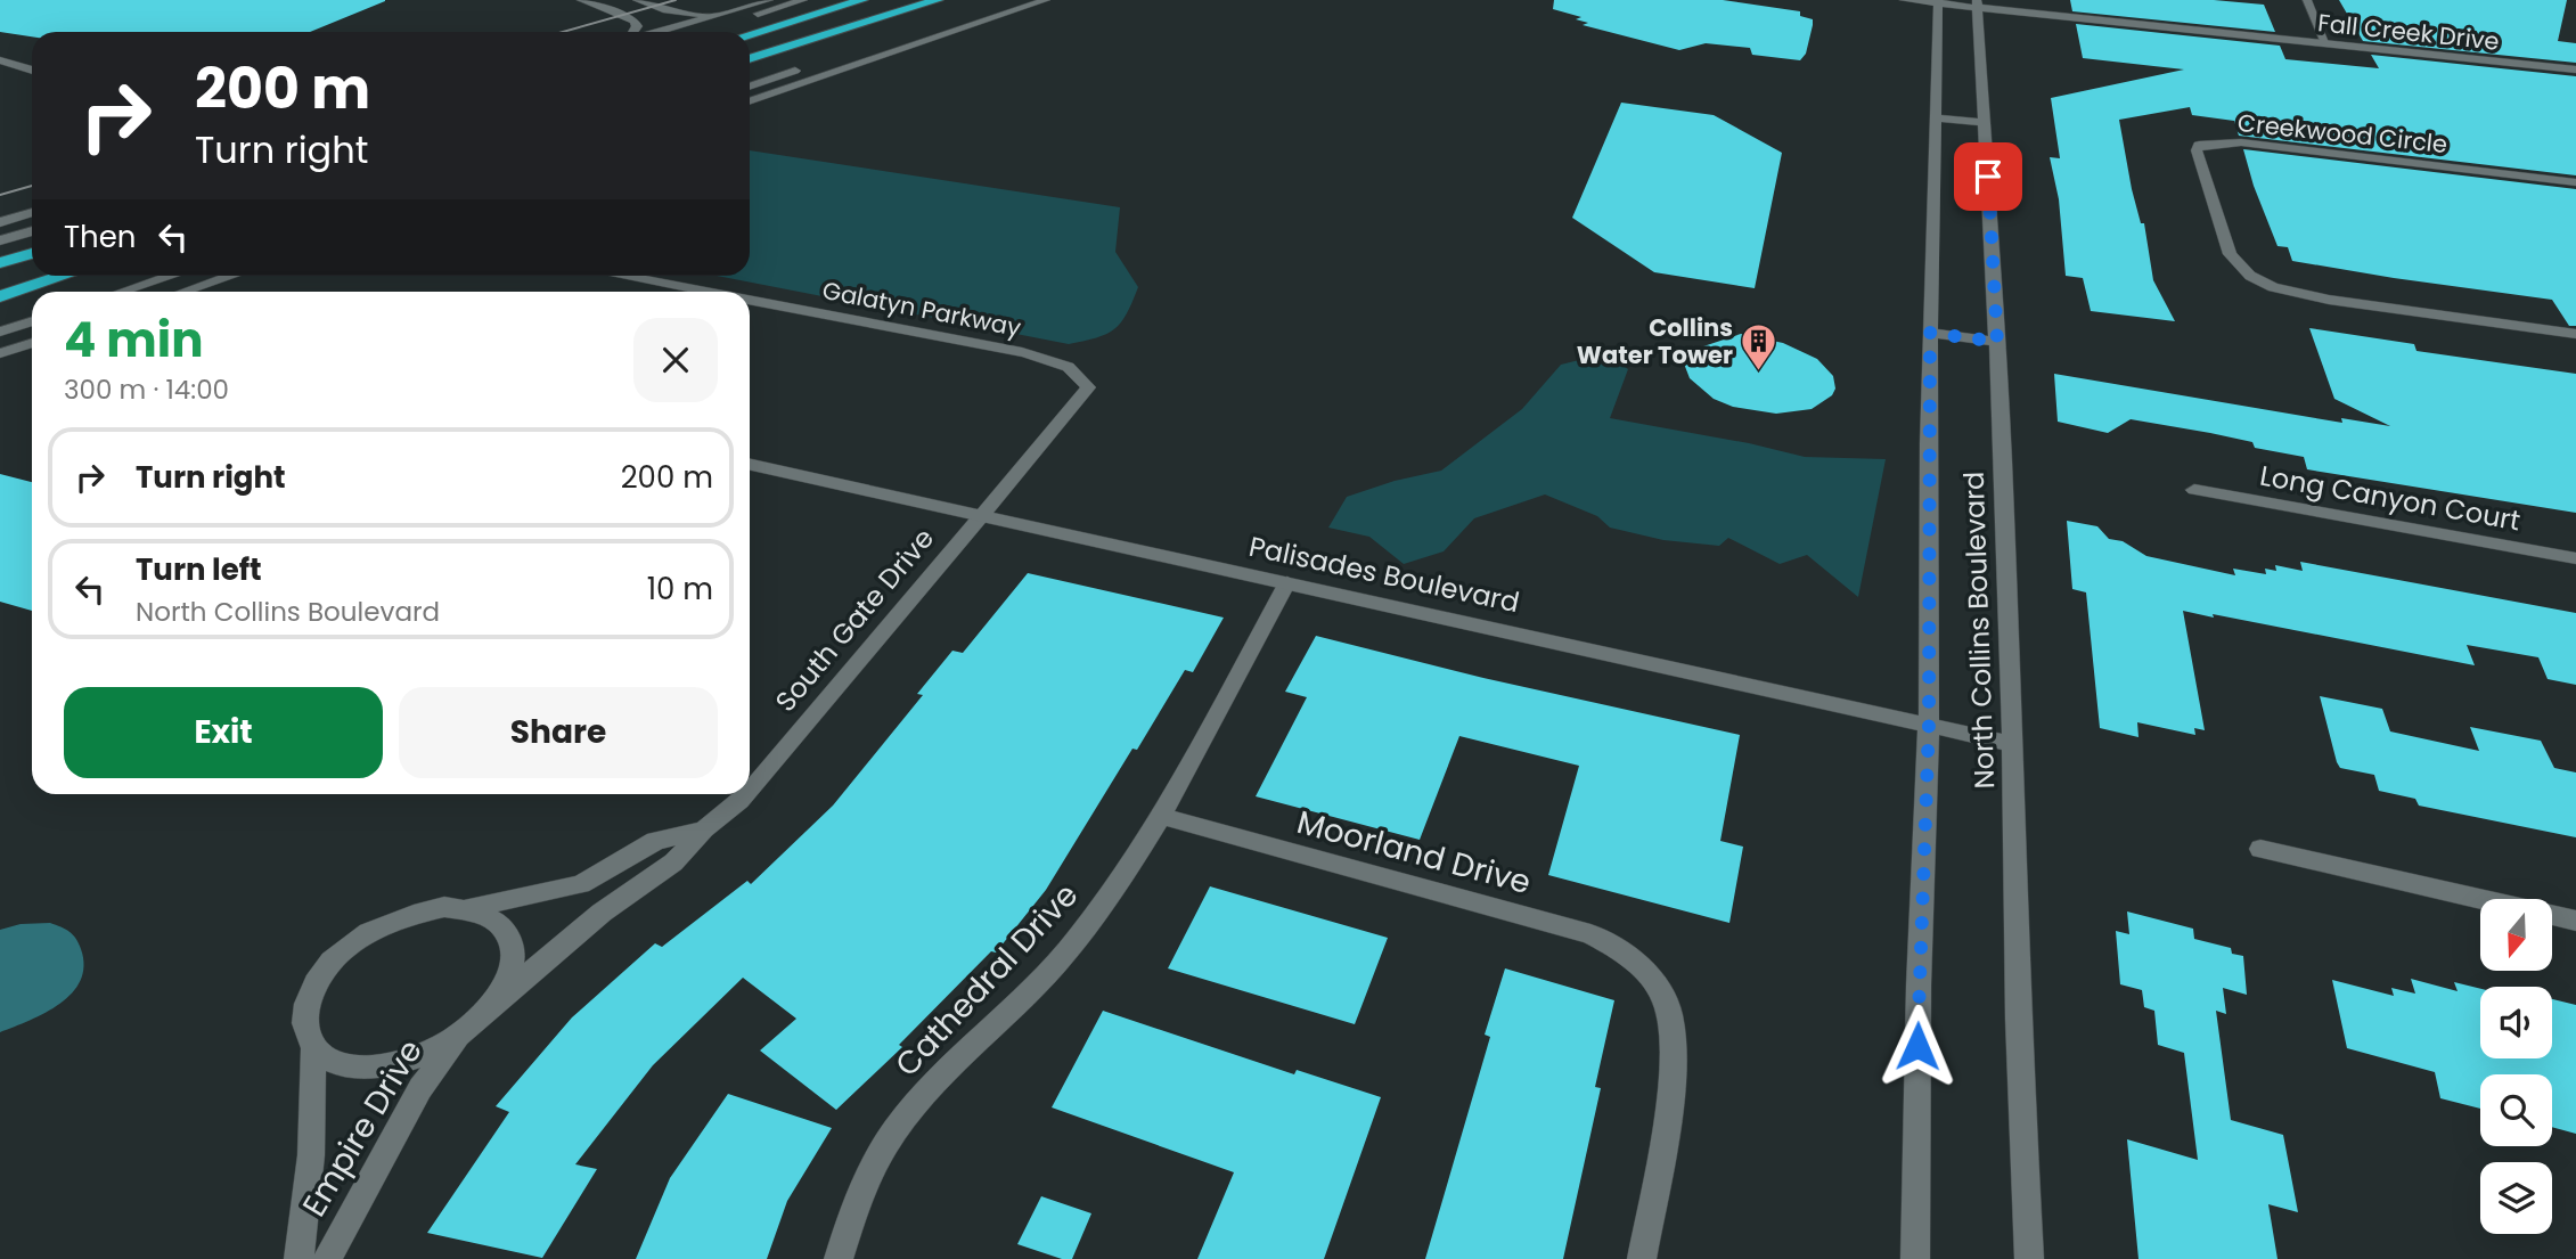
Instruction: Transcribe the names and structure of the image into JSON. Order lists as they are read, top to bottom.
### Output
{
  "streets": {
    "street": [
      "Fall Creek Drive",
      "Creekwood Circle",
      "Galatyn Parkway",
      "Long Canyon Court",
      "Palisades Boulevard",
      "South Gate Drive",
      "North Collins Boulevard",
      "Moorland Drive",
      "Cathedral Drive",
      "Empire Drive"
    ]
  },
  "crossings": [
    ["Fall Creek Drive", "North Collins Boulevard"],
    ["Galatyn Parkway", "Palisades Boulevard"],
    ["Galatyn Parkway", "South Gate Drive"],
    ["Palisades Boulevard", "South Gate Drive"],
    ["Palisades Boulevard", "North Collins Boulevard"],
    ["Palisades Boulevard", "Cathedral Drive"],
    ["South Gate Drive", "Empire Drive"],
    ["Moorland Drive", "Cathedral Drive"]
  ],
  "places": {
    "building": ["Collins Water Tower"]
  },
  "north": "bottom",
  "page": {
    "turn": ["200 m", "Turn right"],
    "then": "Then",
    "heading": ["4 min", "300 m · 14:00"],
    "list": [
      {
        "name": "Turn right",
        "value": "200 m"
      },
      {
        "name": "Turn left",
        "note": "North Collins Boulevard",
        "value": "10 m"
      }
    ],
    "buttons": ["Exit", "Share"]
  }
}
